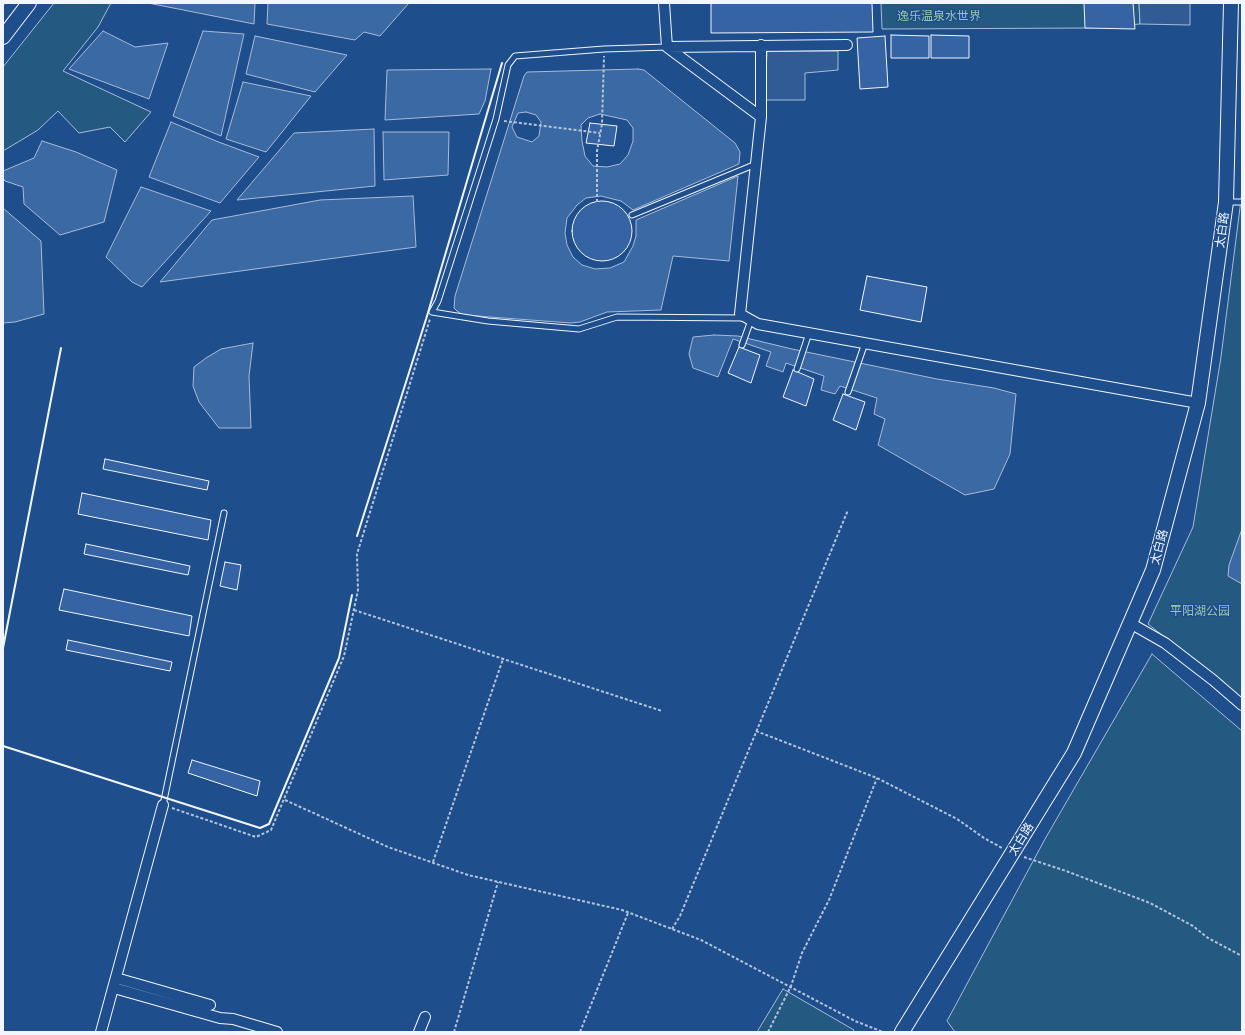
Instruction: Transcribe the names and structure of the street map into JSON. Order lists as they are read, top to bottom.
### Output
{
  "streets": {
    "main road": ["太白路"]
  },
  "parks": ["逸乐温泉水世界", "平阳湖公园"]
}
